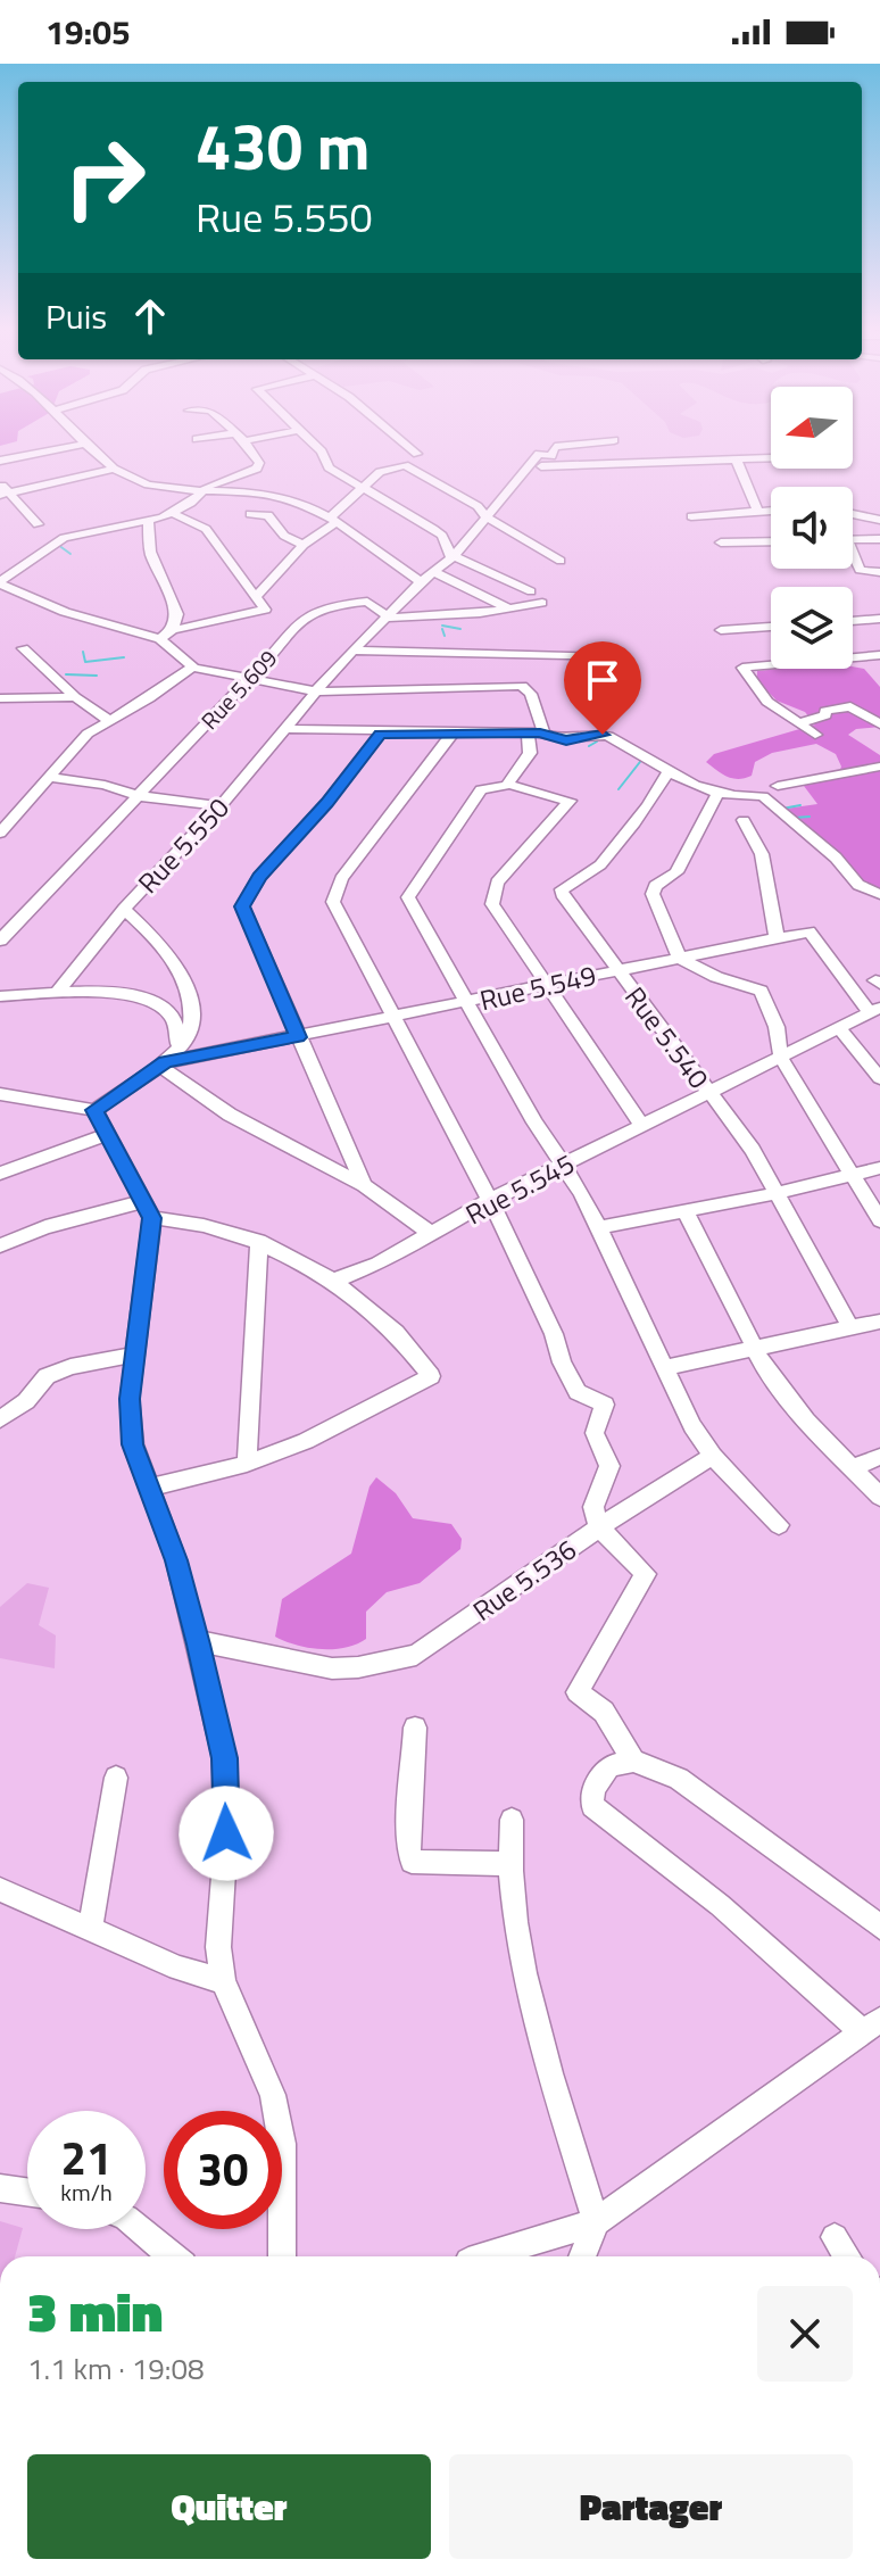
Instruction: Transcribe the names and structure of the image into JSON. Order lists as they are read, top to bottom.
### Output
{
  "streets": {
    "street": [
      "Rue 5.609",
      "Rue 5.550",
      "Rue 5.549",
      "Rue 5.540",
      "Rue 5.545",
      "Rue 5.536"
    ]
  },
  "crossings": [
    ["Rue 5.609", "Rue 5.550"],
    ["Rue 5.550", "Rue 5.549"],
    ["Rue 5.549", "Rue 5.540"],
    ["Rue 5.549", "Rue 5.545"],
    ["Rue 5.540", "Rue 5.545"],
    ["Rue 5.545", "Rue 5.536"]
  ],
  "north": "left",
  "page": {
    "status": "19:05",
    "turn": ["430 m", "Rue 5.550"],
    "then": "Puis",
    "speed": "21 km/h",
    "limit": "30",
    "heading": ["3 min", "1.1 km · 19:08"],
    "buttons": ["Quitter", "Partager"]
  }
}
